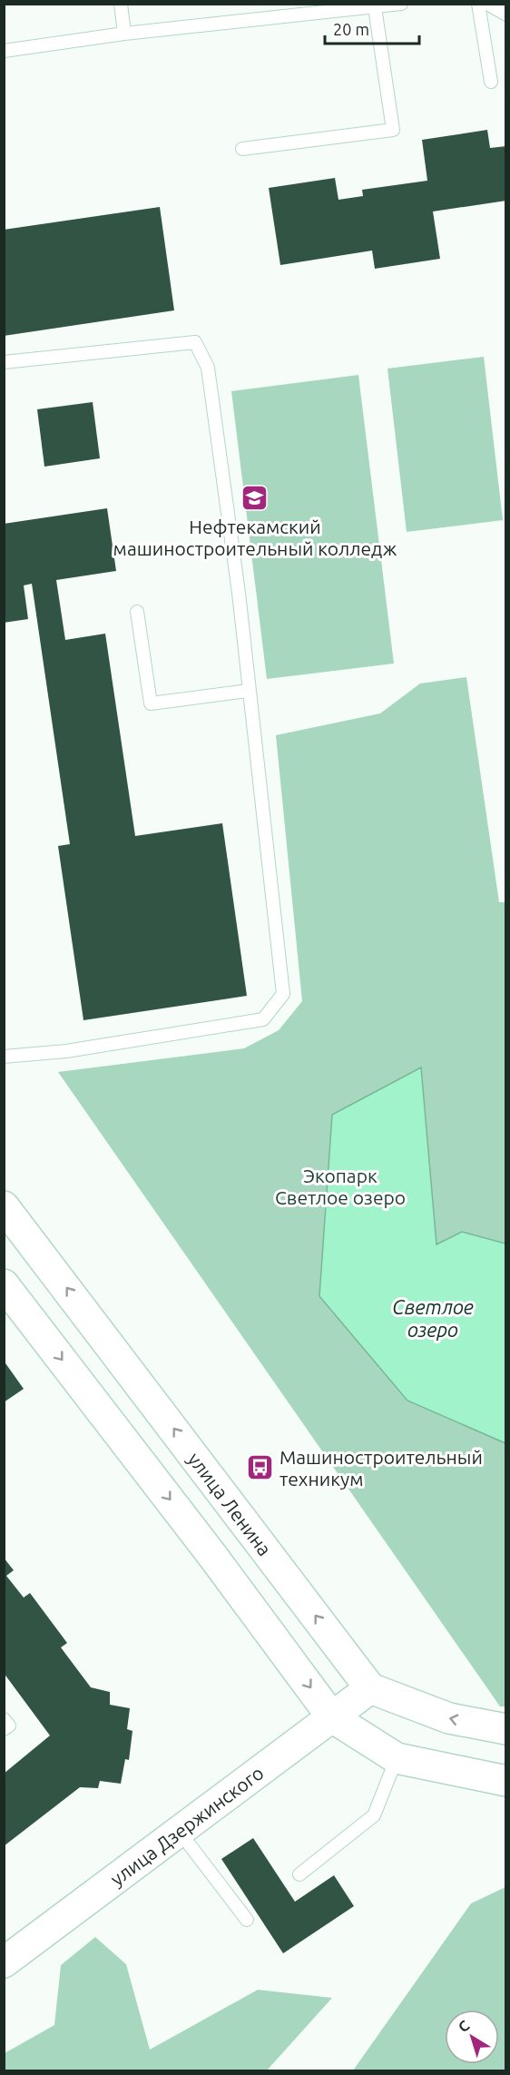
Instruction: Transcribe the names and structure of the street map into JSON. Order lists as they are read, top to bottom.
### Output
{
  "streets": {
    "main road": ["улица Ленина", "улица Дзержинского"]
  },
  "crossings": [
    ["улица Ленина", "улица Дзержинского"]
  ],
  "water": ["Светлое озеро"],
  "parks": ["Экопарк Светлое озеро"],
  "places": {
    "school or university": ["Нефтекамский машиностроительный колледж"],
    "bus stop": ["Машиностроительный техникум"]
  },
  "scale_bar": "20 m",
  "north": "top left"
}
